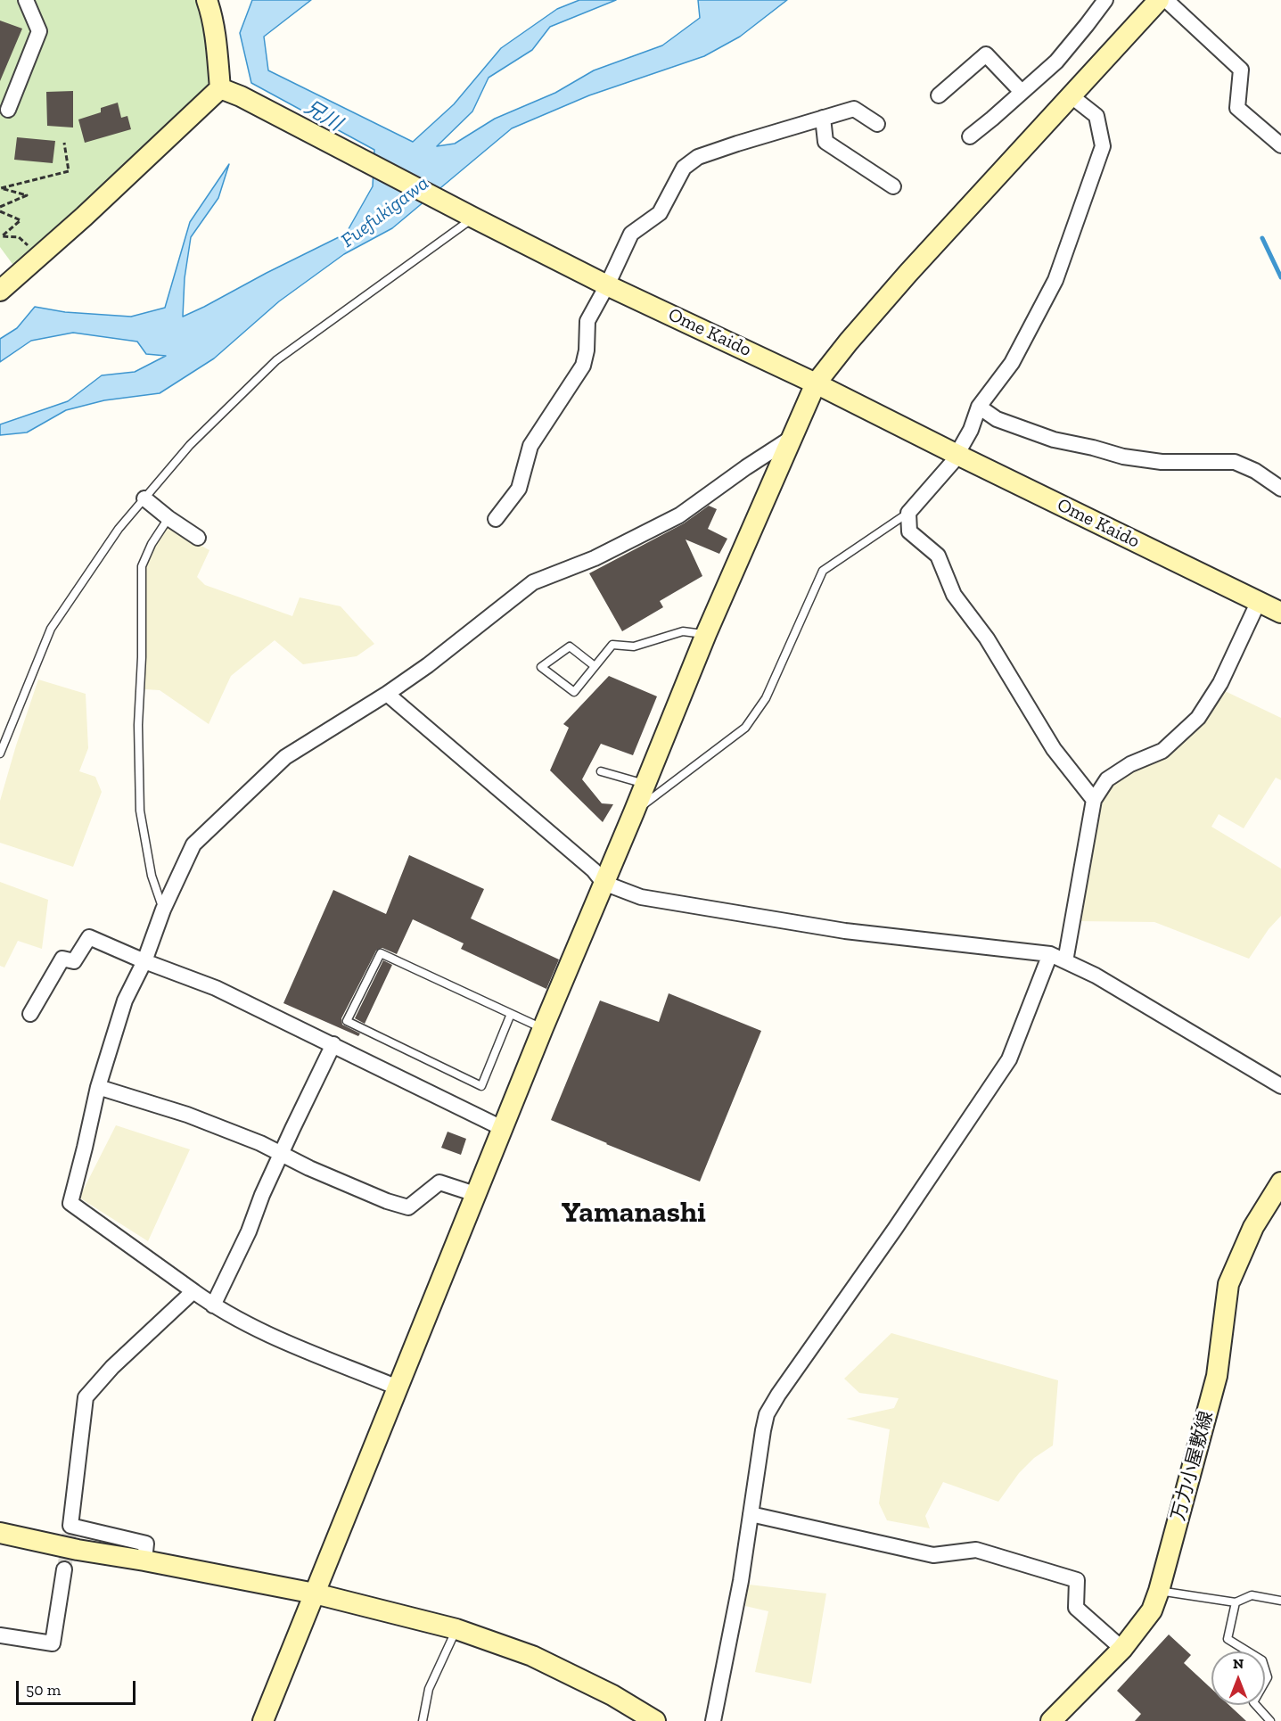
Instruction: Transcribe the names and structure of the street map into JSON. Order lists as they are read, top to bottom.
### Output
{
  "streets": {
    "street": ["Ome Kaido", "万力小屋敷線"]
  },
  "districts": ["Yamanashi"],
  "water": ["兄川", "Fuefukigawa"],
  "scale_bar": "50 m",
  "north": "top"
}
